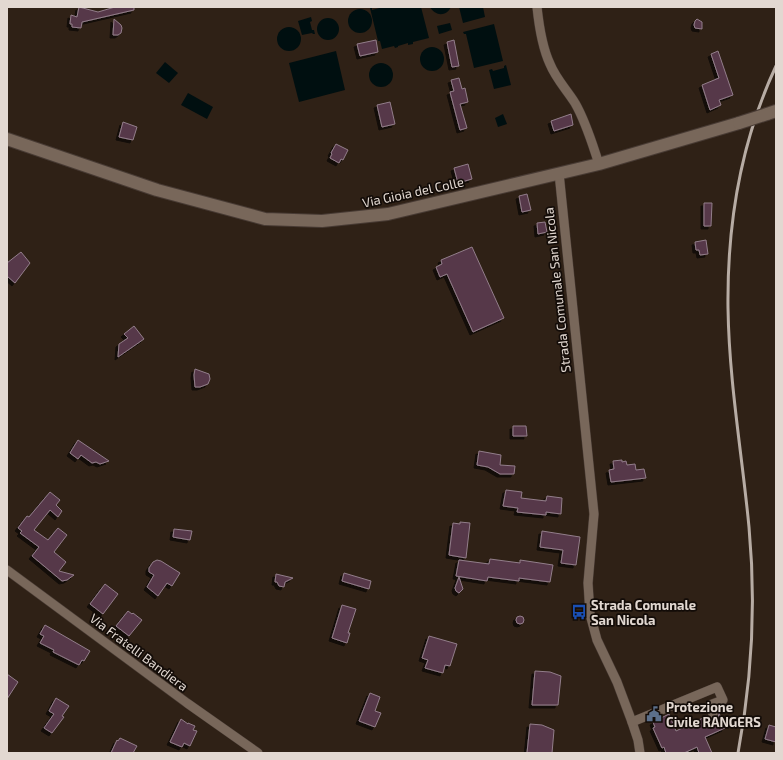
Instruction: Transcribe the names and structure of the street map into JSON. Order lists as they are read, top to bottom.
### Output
{
  "streets": {
    "main road": ["Via Gioia del Colle"],
    "street": ["Strada Comunale San Nicola", "Via Fratelli Bandiera"]
  },
  "crossings": [
    ["Via Gioia del Colle", "Strada Comunale San Nicola"]
  ],
  "places": {
    "bus stop": ["Strada Comunale San Nicola"],
    "public building": ["Protezione Civile RANGERS"]
  }
}
